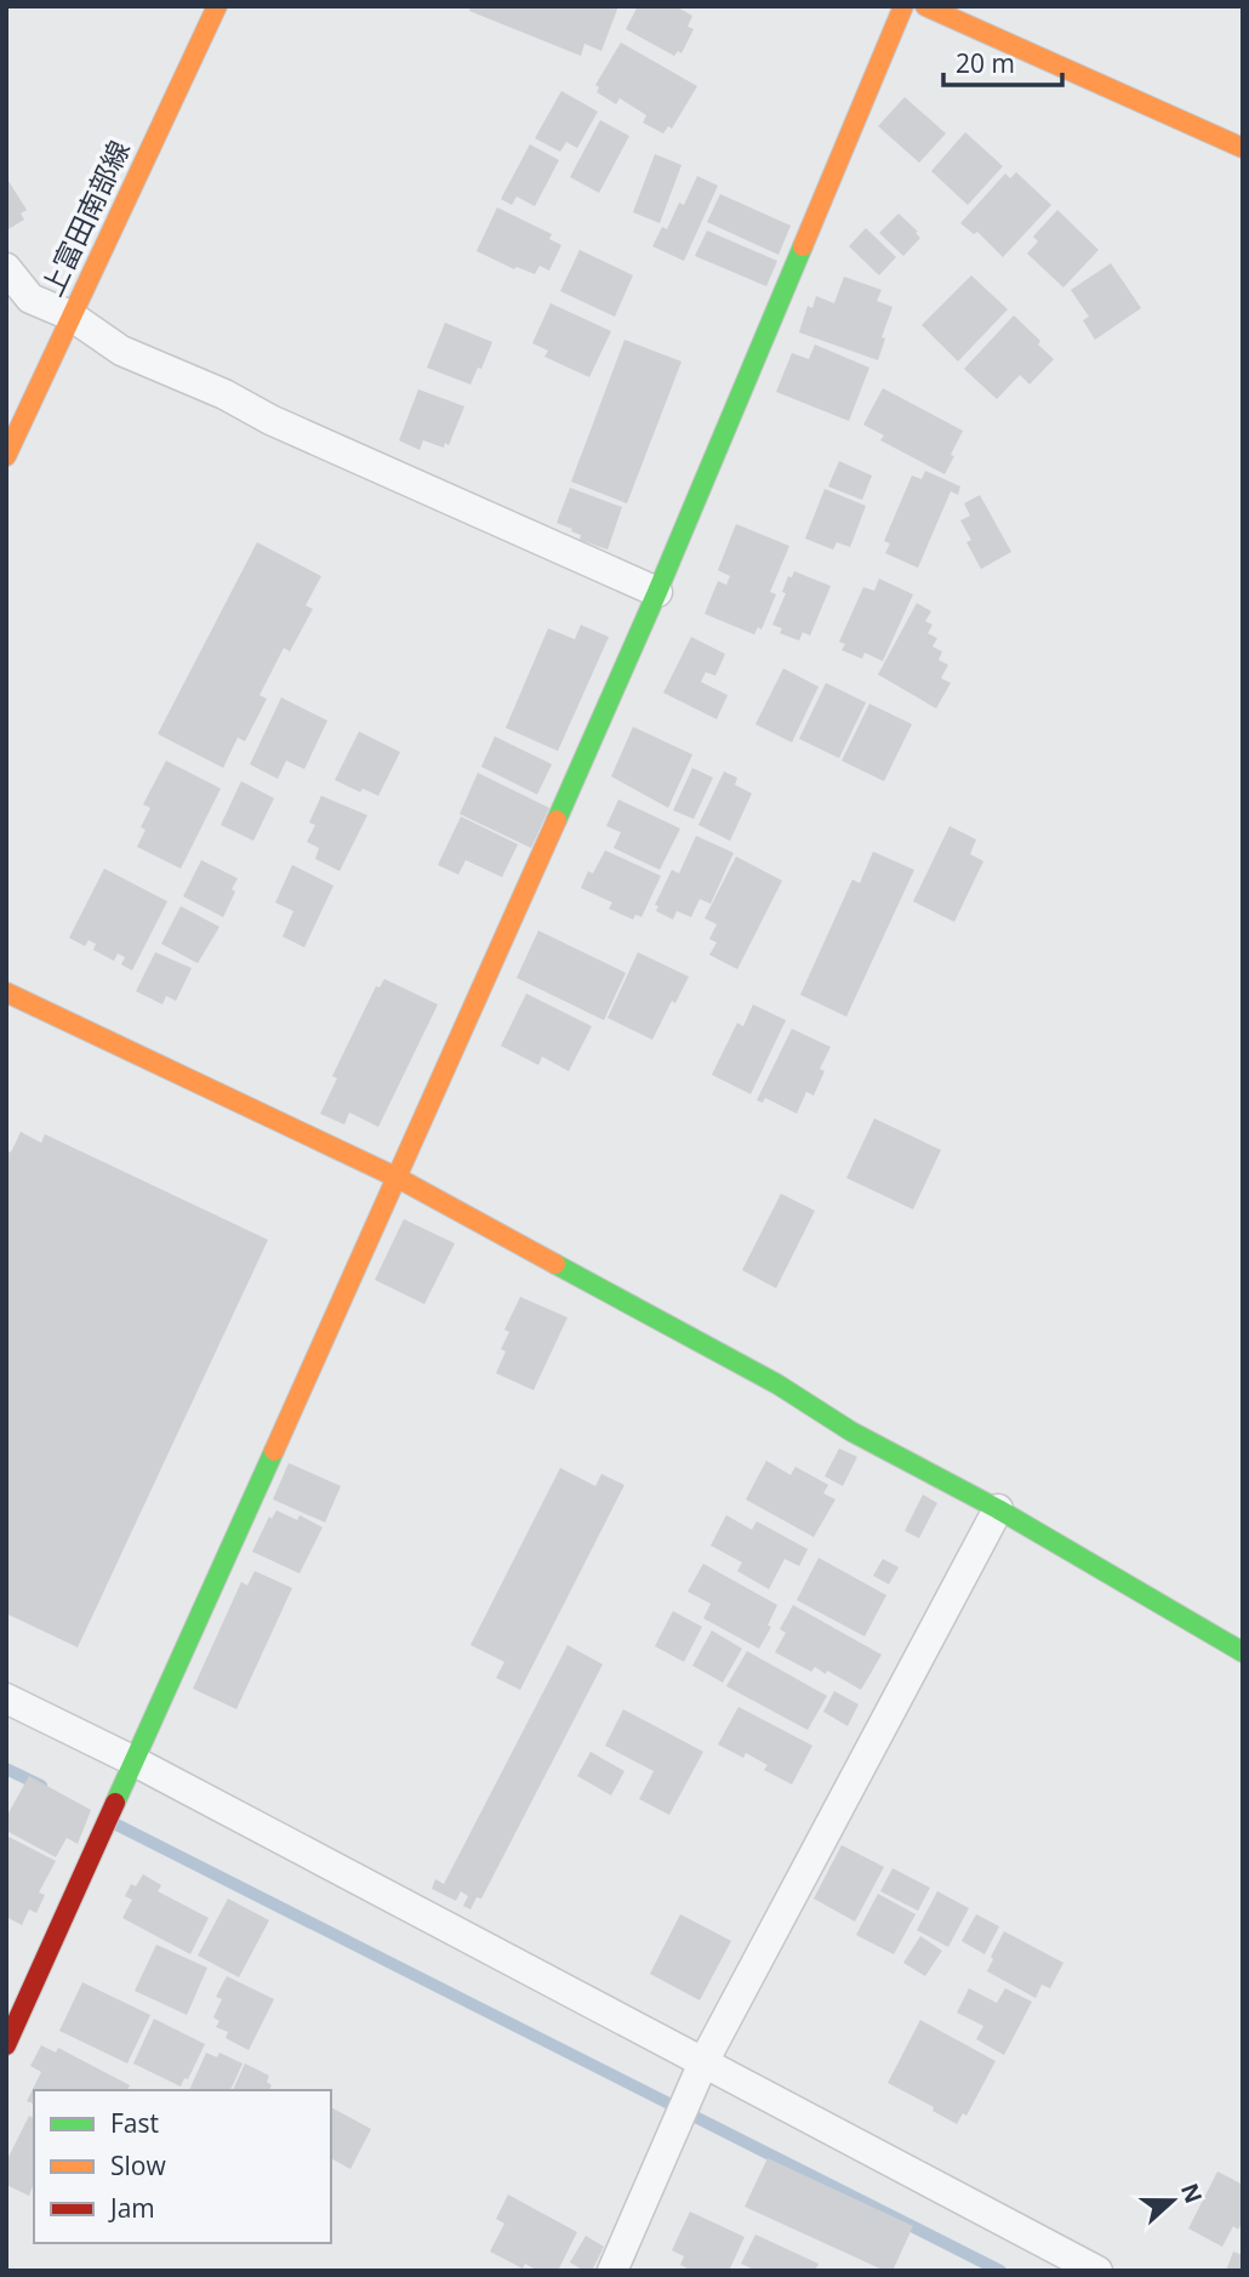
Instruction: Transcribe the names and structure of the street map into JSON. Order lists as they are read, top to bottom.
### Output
{
  "streets": {
    "street": ["上富田南部線"]
  },
  "legend": ["Fast", "Slow", "Jam"],
  "scale_bar": "20 m",
  "north": "right"
}
